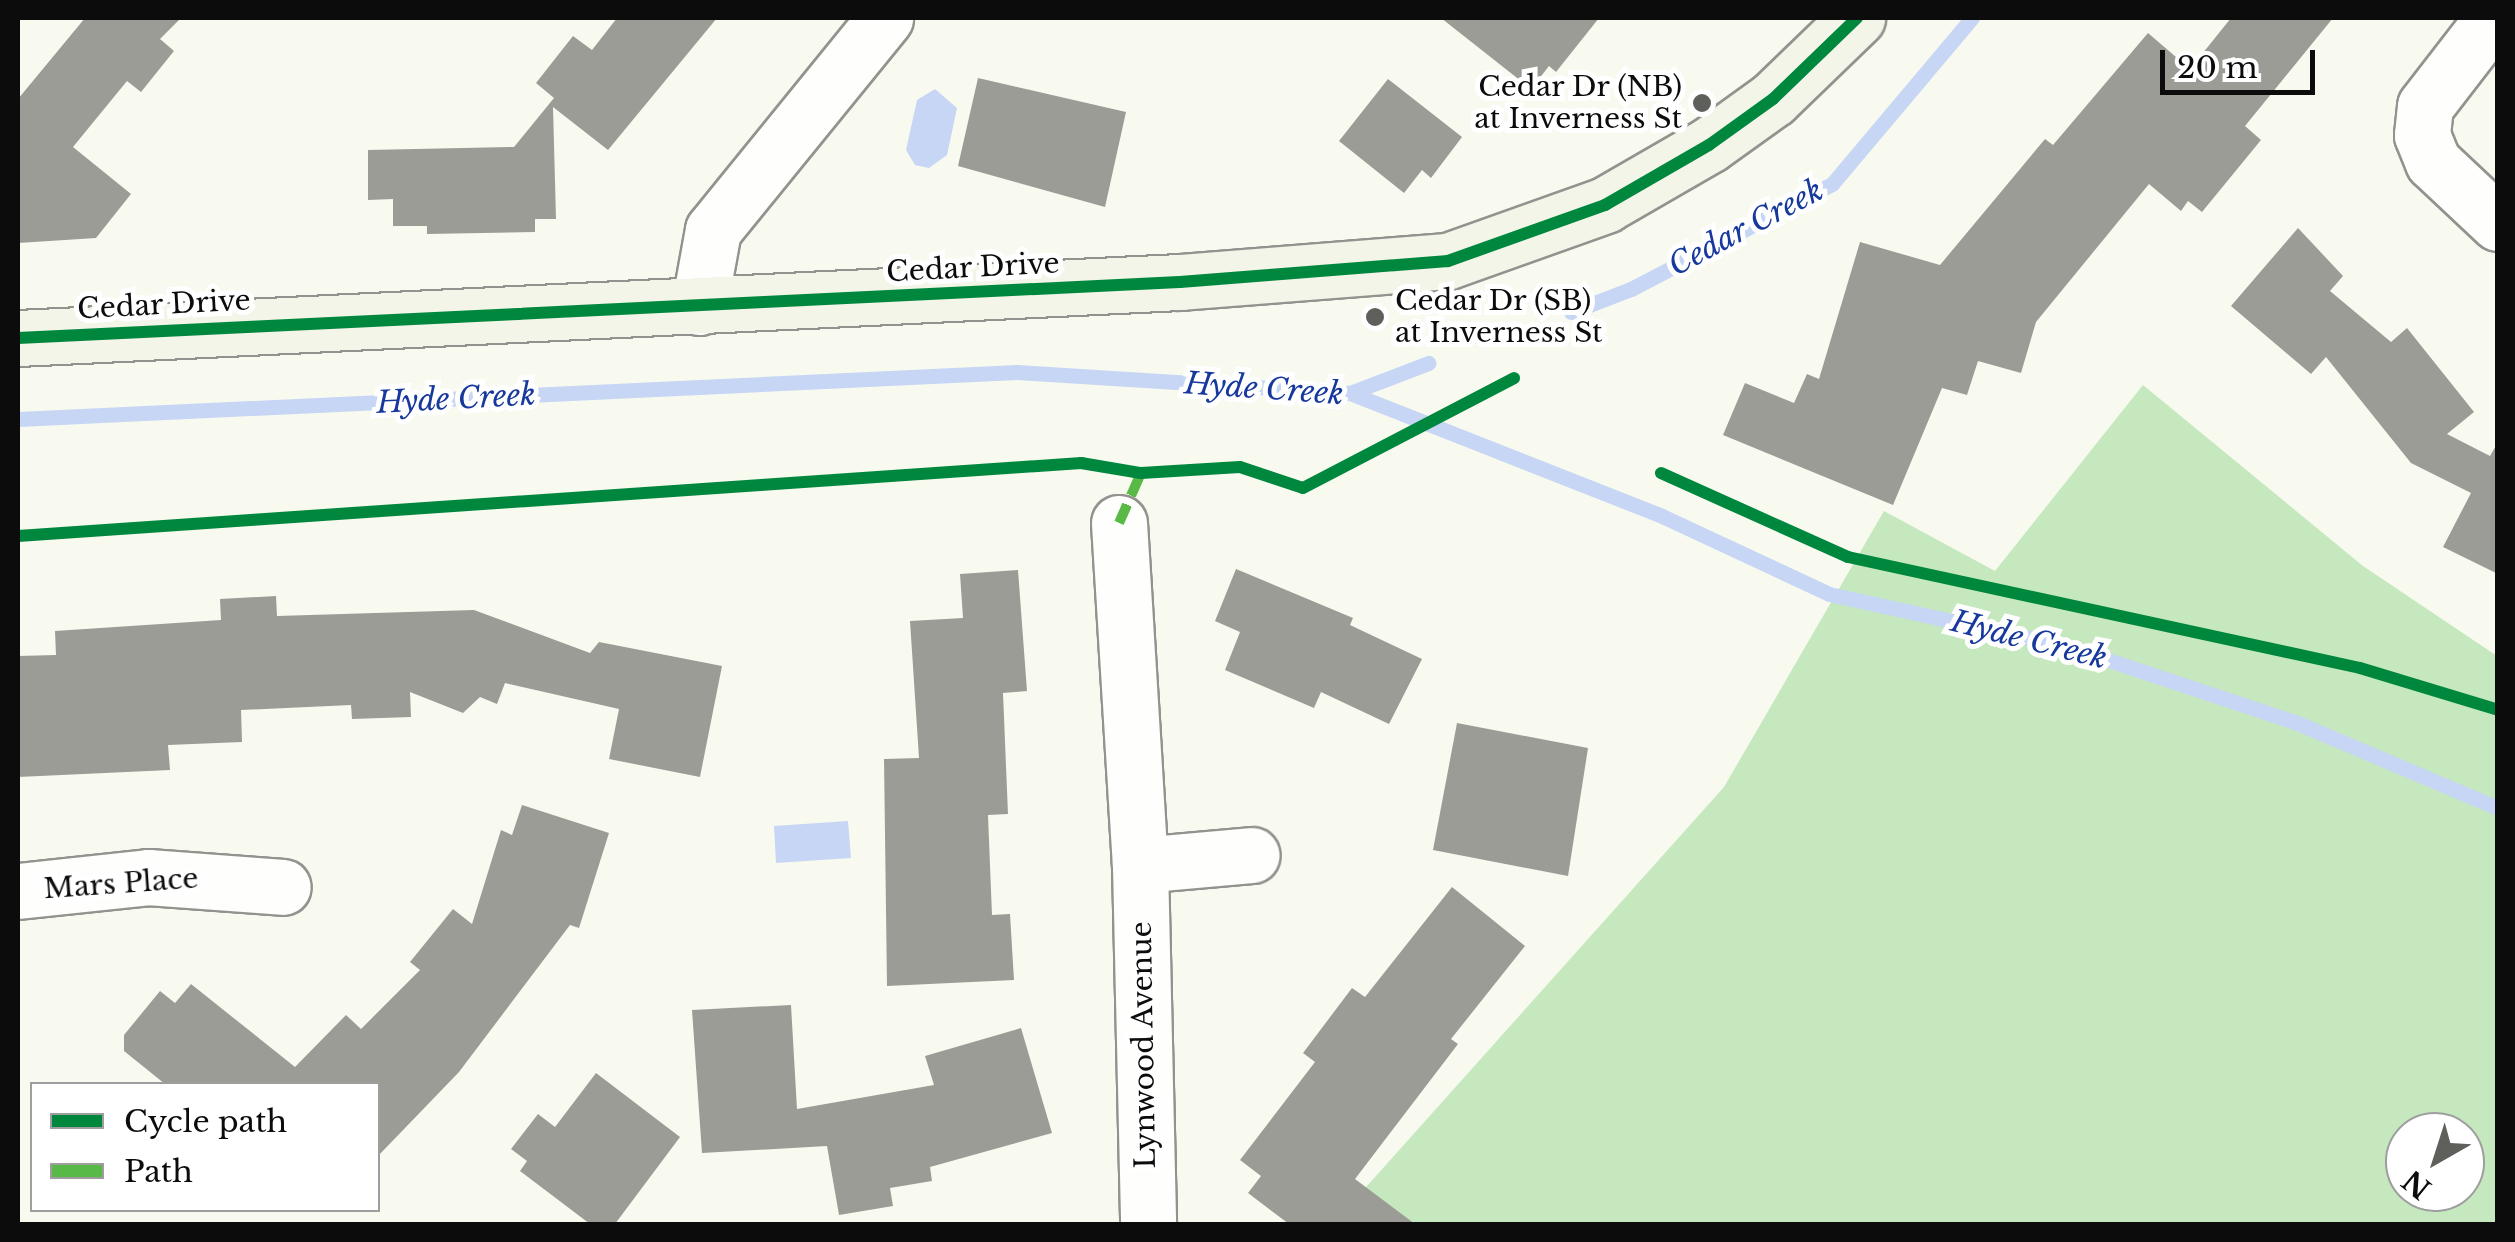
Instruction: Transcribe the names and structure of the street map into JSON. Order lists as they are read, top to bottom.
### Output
{
  "streets": {
    "street": ["Cedar Drive", "Mars Place", "Lynwood Avenue"]
  },
  "water": ["Cedar Creek", "Hyde Creek"],
  "places": ["Cedar Dr (NB) at Inverness St", "Cedar Dr (SB) at Inverness St"],
  "legend": ["Cycle path", "Path"],
  "scale_bar": "20 m",
  "north": "bottom left"
}
